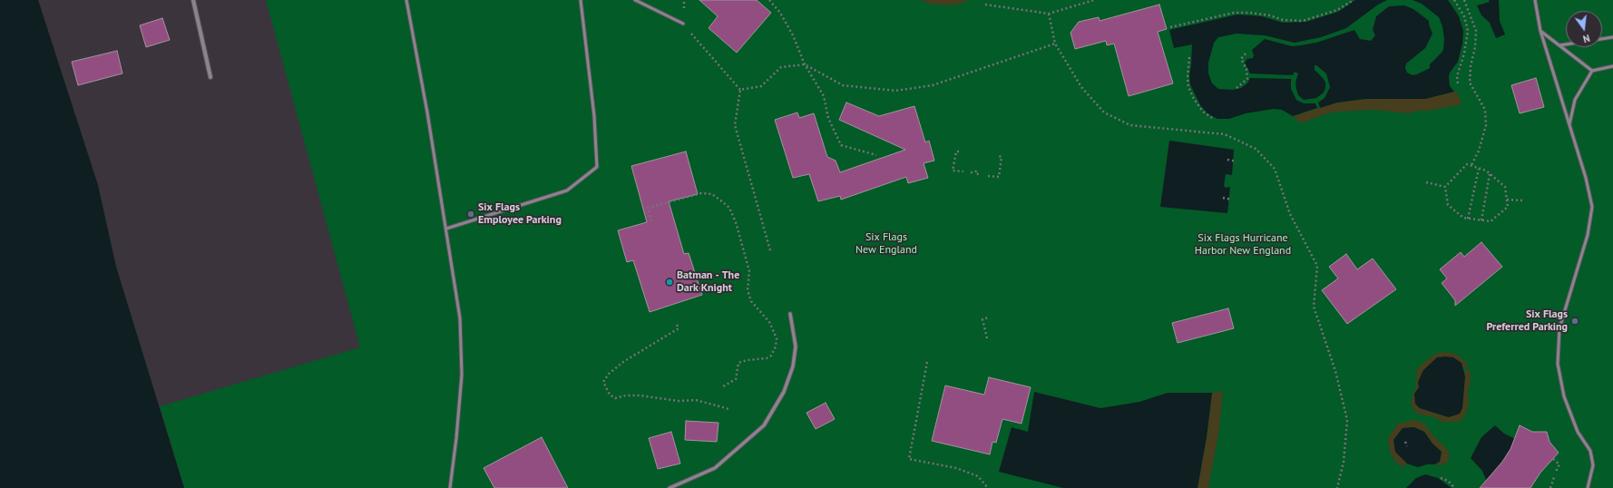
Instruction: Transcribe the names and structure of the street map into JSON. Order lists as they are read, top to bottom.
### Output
{
  "parks": ["Six Flags New England", "Six Flags Hurricane Harbor New England"],
  "places": ["Six Flags Employee Parking", "Batman - The Dark Knight", "Six Flags Preferred Parking"],
  "north": "bottom"
}
